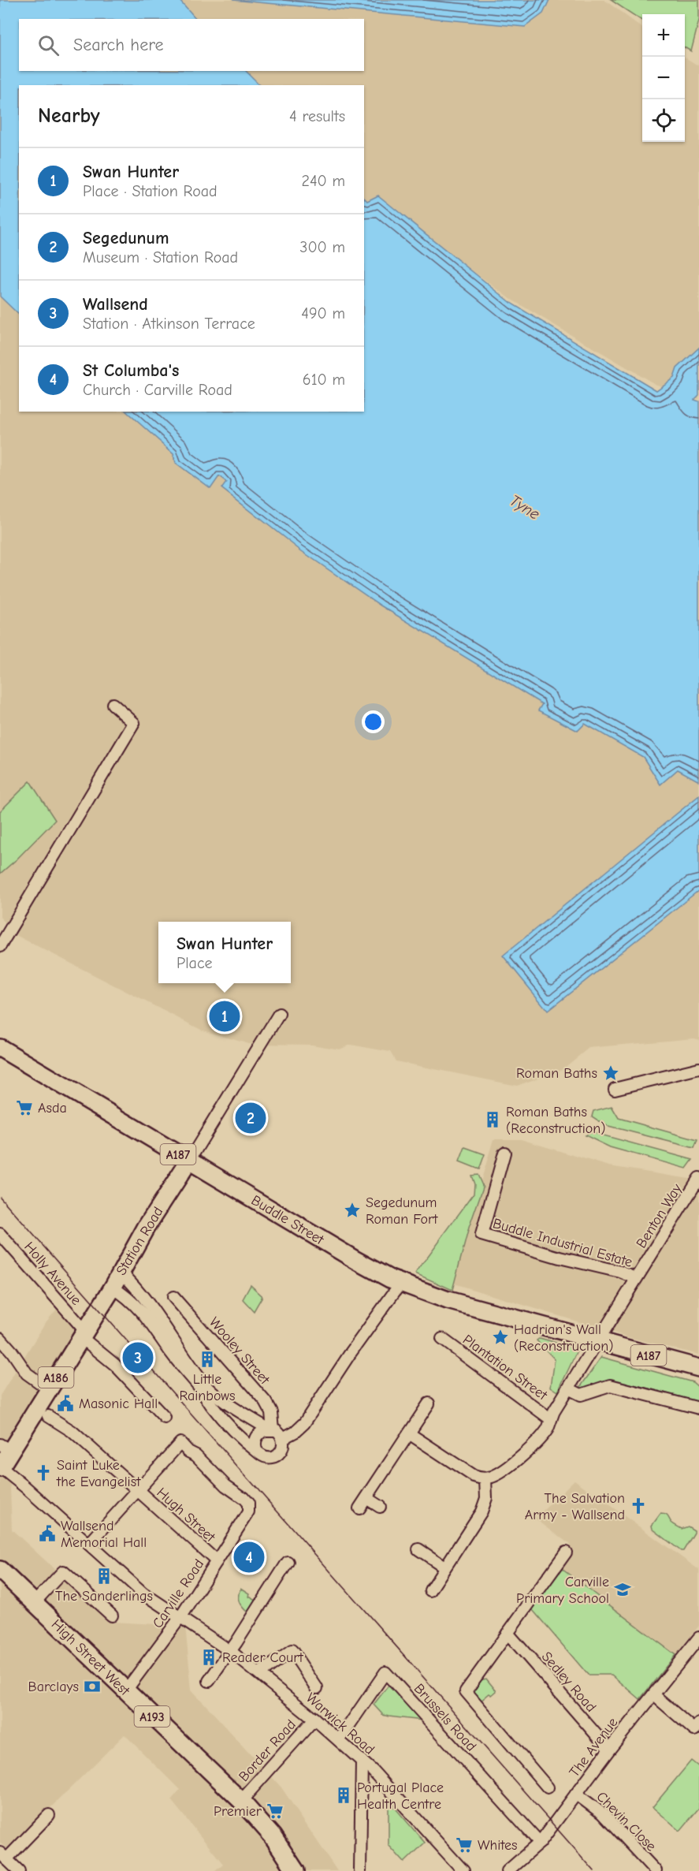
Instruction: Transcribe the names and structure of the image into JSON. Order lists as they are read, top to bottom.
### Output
{
  "streets": {
    "main road": [
      "A187",
      "Buddle Street",
      "Station Road",
      "A186",
      "High Street West",
      "A193"
    ],
    "street": [
      "Benton Way",
      "Buddle Industrial Estate",
      "Holly Avenue",
      "Wooley Street",
      "Plantation Street",
      "Hugh Street",
      "Carville Road",
      "Sedley Road",
      "Brussels Road",
      "Warwick Road",
      "The Avenue",
      "Border Road",
      "Chevin Close"
    ]
  },
  "crossings": [
    ["A187", "Benton Way"],
    ["A187", "Buddle Street"],
    ["Benton Way", "Buddle Street"],
    ["Benton Way", "Buddle Industrial Estate"],
    ["Benton Way", "Plantation Street"],
    ["Buddle Street", "Station Road"],
    ["Station Road", "Holly Avenue"],
    ["Station Road", "Warwick Road"],
    ["Hugh Street", "Carville Road"],
    ["Carville Road", "High Street West"],
    ["Carville Road", "Warwick Road"],
    ["High Street West", "Border Road"],
    ["Sedley Road", "The Avenue"],
    ["Brussels Road", "Warwick Road"],
    ["Brussels Road", "The Avenue"],
    ["Warwick Road", "Border Road"],
    ["The Avenue", "Chevin Close"]
  ],
  "water": ["Tyne"],
  "places": {
    "place": ["Roman Baths", "Segedunum Roman Fort", "Hadrian's Wall (Reconstruction)"],
    "supermarket": ["Asda", "Premier", "Whites"],
    "building": [
      "Roman Baths (Reconstruction)",
      "Little Rainbows",
      "The Sanderlings",
      "Reader Court",
      "Portugal Place Health Centre"
    ],
    "public building": ["Masonic Hall", "Wallsend Memorial Hall"],
    "church": ["Saint Luke the Evangelist", "The Salvation Army - Wallsend"],
    "school or university": ["Carville Primary School"],
    "bank": ["Barclays"]
  },
  "page": {
    "map_buttons": ["+", "−"],
    "search": "Search here",
    "heading": ["Nearby", "4 results"],
    "list": [
      {
        "mark": "1",
        "name": "Swan Hunter",
        "note": "Place · Station Road",
        "value": "240 m"
      },
      {
        "mark": "2",
        "name": "Segedunum",
        "note": "Museum · Station Road",
        "value": "300 m"
      },
      {
        "mark": "3",
        "name": "Wallsend",
        "note": "Station · Atkinson Terrace",
        "value": "490 m"
      },
      {
        "mark": "4",
        "name": "St Columba's",
        "note": "Church · Carville Road",
        "value": "610 m"
      }
    ],
    "popup": ["Swan Hunter", "Place"],
    "pins": [
      "1",
      "2",
      "3",
      "4"
    ]
  }
}
